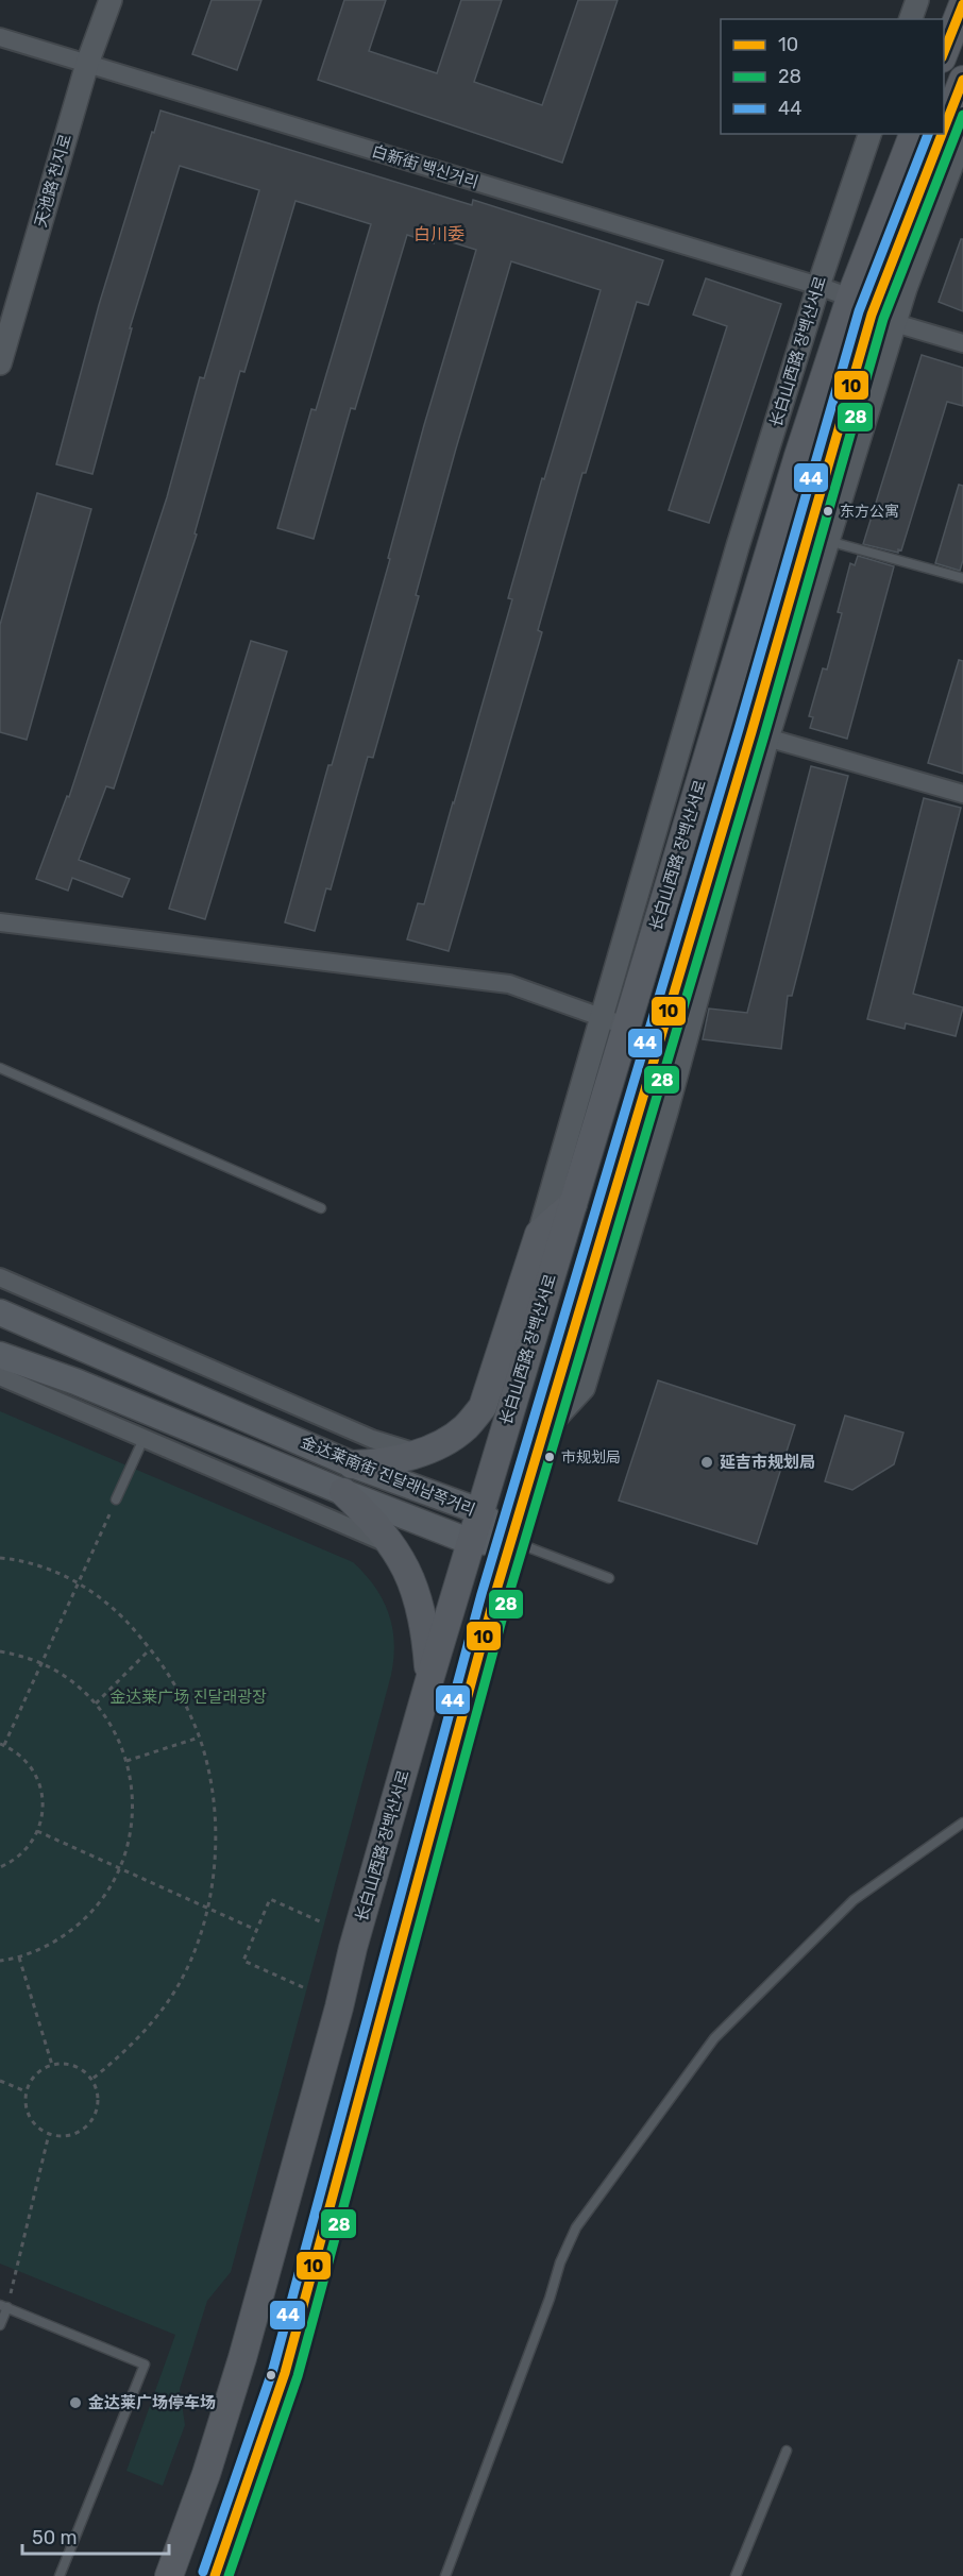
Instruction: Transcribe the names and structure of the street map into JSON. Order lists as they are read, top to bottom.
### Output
{
  "streets": {
    "main road": ["长白山西路 장백산서로", "金达莱南街 진달래남쪽거리"],
    "street": ["白新街 백신거리", "天池路 천지로"]
  },
  "crossings": [
    ["白新街 백신거리", "天池路 천지로"],
    ["白新街 백신거리", "长白山西路 장백산서로"],
    ["长白山西路 장백산서로", "金达莱南街 진달래남쪽거리"]
  ],
  "districts": ["白川委"],
  "parks": ["金达莱广场 진달래광장"],
  "places": [
    "东方公寓",
    "市规划局",
    "延吉市规划局",
    "金达莱广场停车场"
  ],
  "lines": ["transit line 10", "transit line 28", "transit line 44"],
  "legend": ["10", "28", "44"],
  "scale_bar": "50 m"
}
